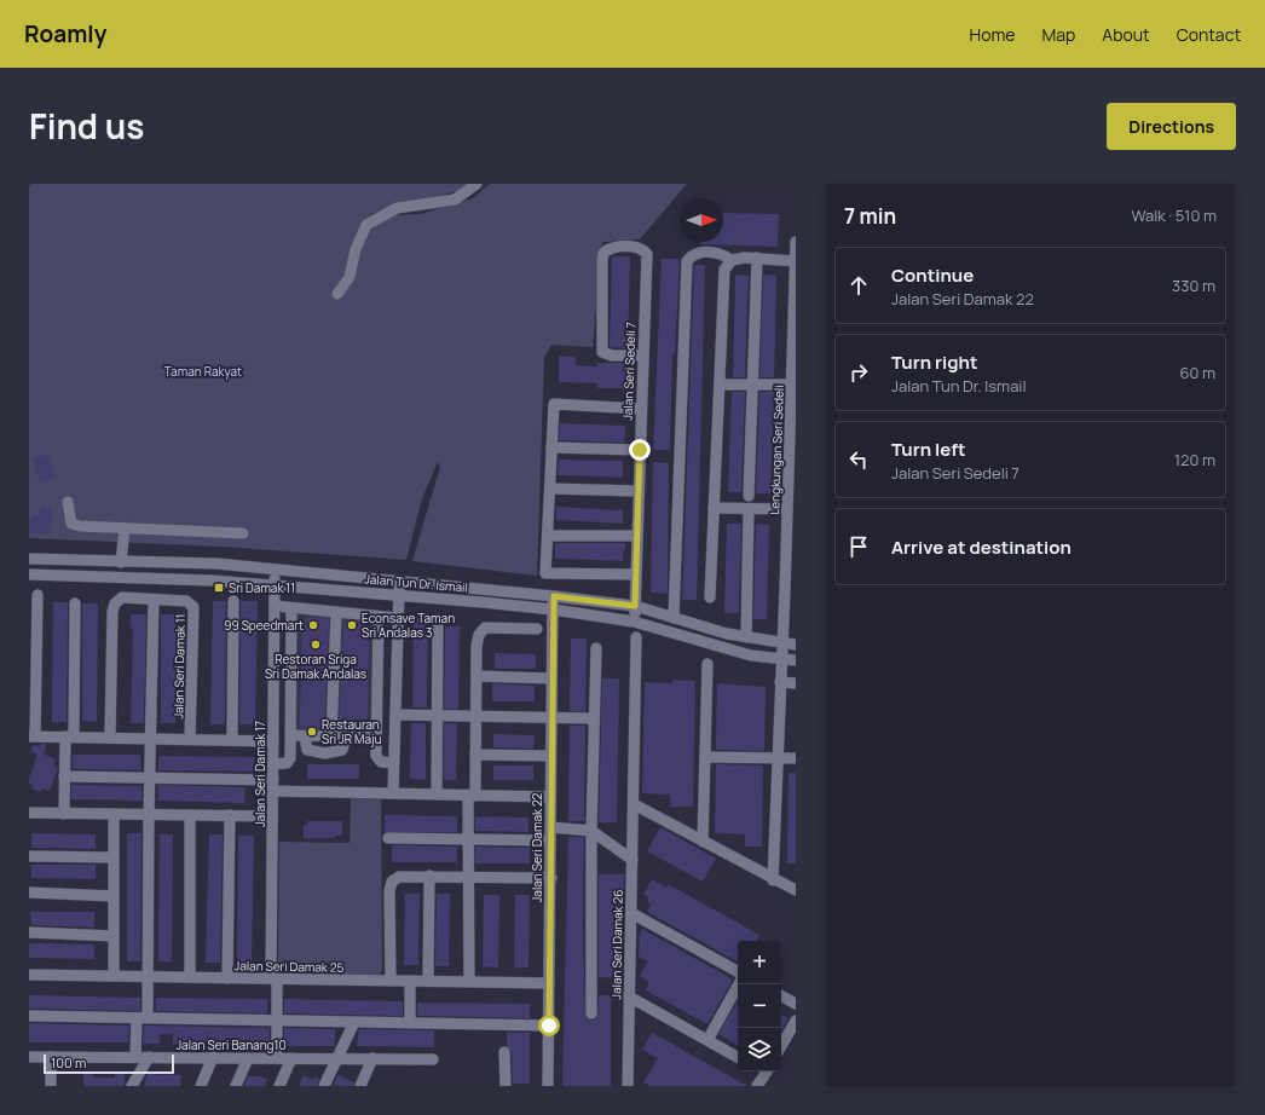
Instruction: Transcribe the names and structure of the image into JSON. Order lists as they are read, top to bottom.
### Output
{
  "streets": {
    "street": [
      "Jalan Seri Sedeli 7",
      "Lengkungan Seri Sedeli",
      "Jalan Tun Dr. Ismail",
      "Jalan Seri Damak 11",
      "Jalan Seri Damak 17",
      "Jalan Seri Damak 22",
      "Jalan Seri Damak 26",
      "Jalan Seri Damak 25",
      "Jalan Seri Banang10"
    ]
  },
  "crossings": [
    ["Jalan Seri Sedeli 7", "Jalan Tun Dr. Ismail"],
    ["Lengkungan Seri Sedeli", "Jalan Tun Dr. Ismail"],
    ["Jalan Tun Dr. Ismail", "Jalan Seri Damak 17"],
    ["Jalan Tun Dr. Ismail", "Jalan Seri Damak 22"],
    ["Jalan Seri Damak 17", "Jalan Seri Damak 25"],
    ["Jalan Seri Damak 17", "Jalan Seri Banang10"],
    ["Jalan Seri Damak 22", "Jalan Seri Damak 25"]
  ],
  "parks": ["Taman Rakyat"],
  "places": {
    "transit": ["Sri Damak 11"],
    "other": [
      "99 Speedmart",
      "Econsave Taman Sri Andalas 3",
      "Restoran Sriga Sri Damak Andalas",
      "Restauran Sri JR Maju"
    ]
  },
  "scale_bar": "100 m",
  "north": "right",
  "page": {
    "header": "Roamly",
    "nav": [
      "Home",
      "Map",
      "About",
      "Contact"
    ],
    "title": "Find us",
    "buttons": "Directions",
    "heading": ["7 min", "Walk · 510 m"],
    "list": [
      ["Continue", "Jalan Seri Damak 22", "330 m"],
      ["Turn right", "Jalan Tun Dr. Ismail", "60 m"],
      ["Turn left", "Jalan Seri Sedeli 7", "120 m"],
      "Arrive at destination"
    ],
    "map_buttons": ["+", "−"],
    "scale": "100 m"
  }
}
